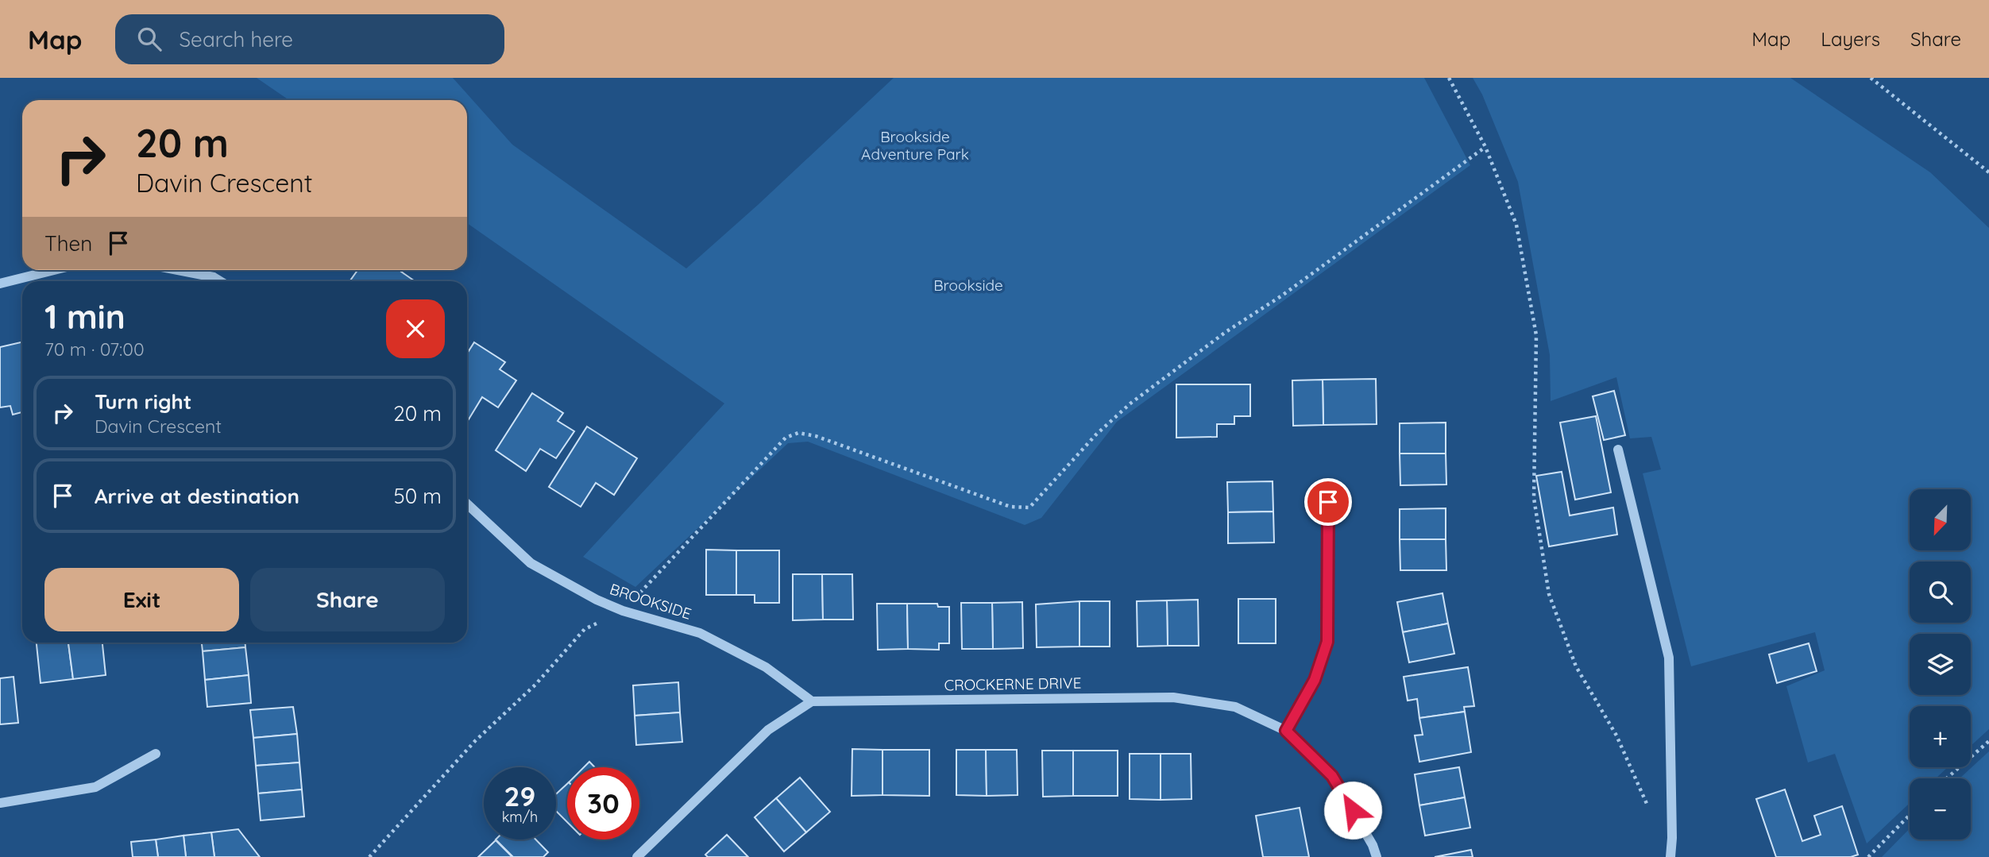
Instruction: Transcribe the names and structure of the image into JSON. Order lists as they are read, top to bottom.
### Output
{
  "streets": {
    "street": ["BROOKSIDE", "CROCKERNE DRIVE"]
  },
  "crossings": [
    ["BROOKSIDE", "CROCKERNE DRIVE"]
  ],
  "parks": ["Brookside Adventure Park", "Brookside"],
  "north": "bottom left",
  "page": {
    "header": "Map",
    "search": "Search here",
    "nav": ["Map", "Layers", "Share"],
    "turn": ["20 m", "Davin Crescent"],
    "then": "Then",
    "heading": ["1 min", "70 m · 07:00"],
    "list": [
      {
        "name": "Turn right",
        "note": "Davin Crescent",
        "value": "20 m"
      },
      {
        "name": "Arrive at destination",
        "value": "50 m"
      }
    ],
    "map_buttons": ["+", "−"],
    "buttons": ["Exit", "Share"],
    "speed": "29 km/h",
    "limit": "30"
  }
}
